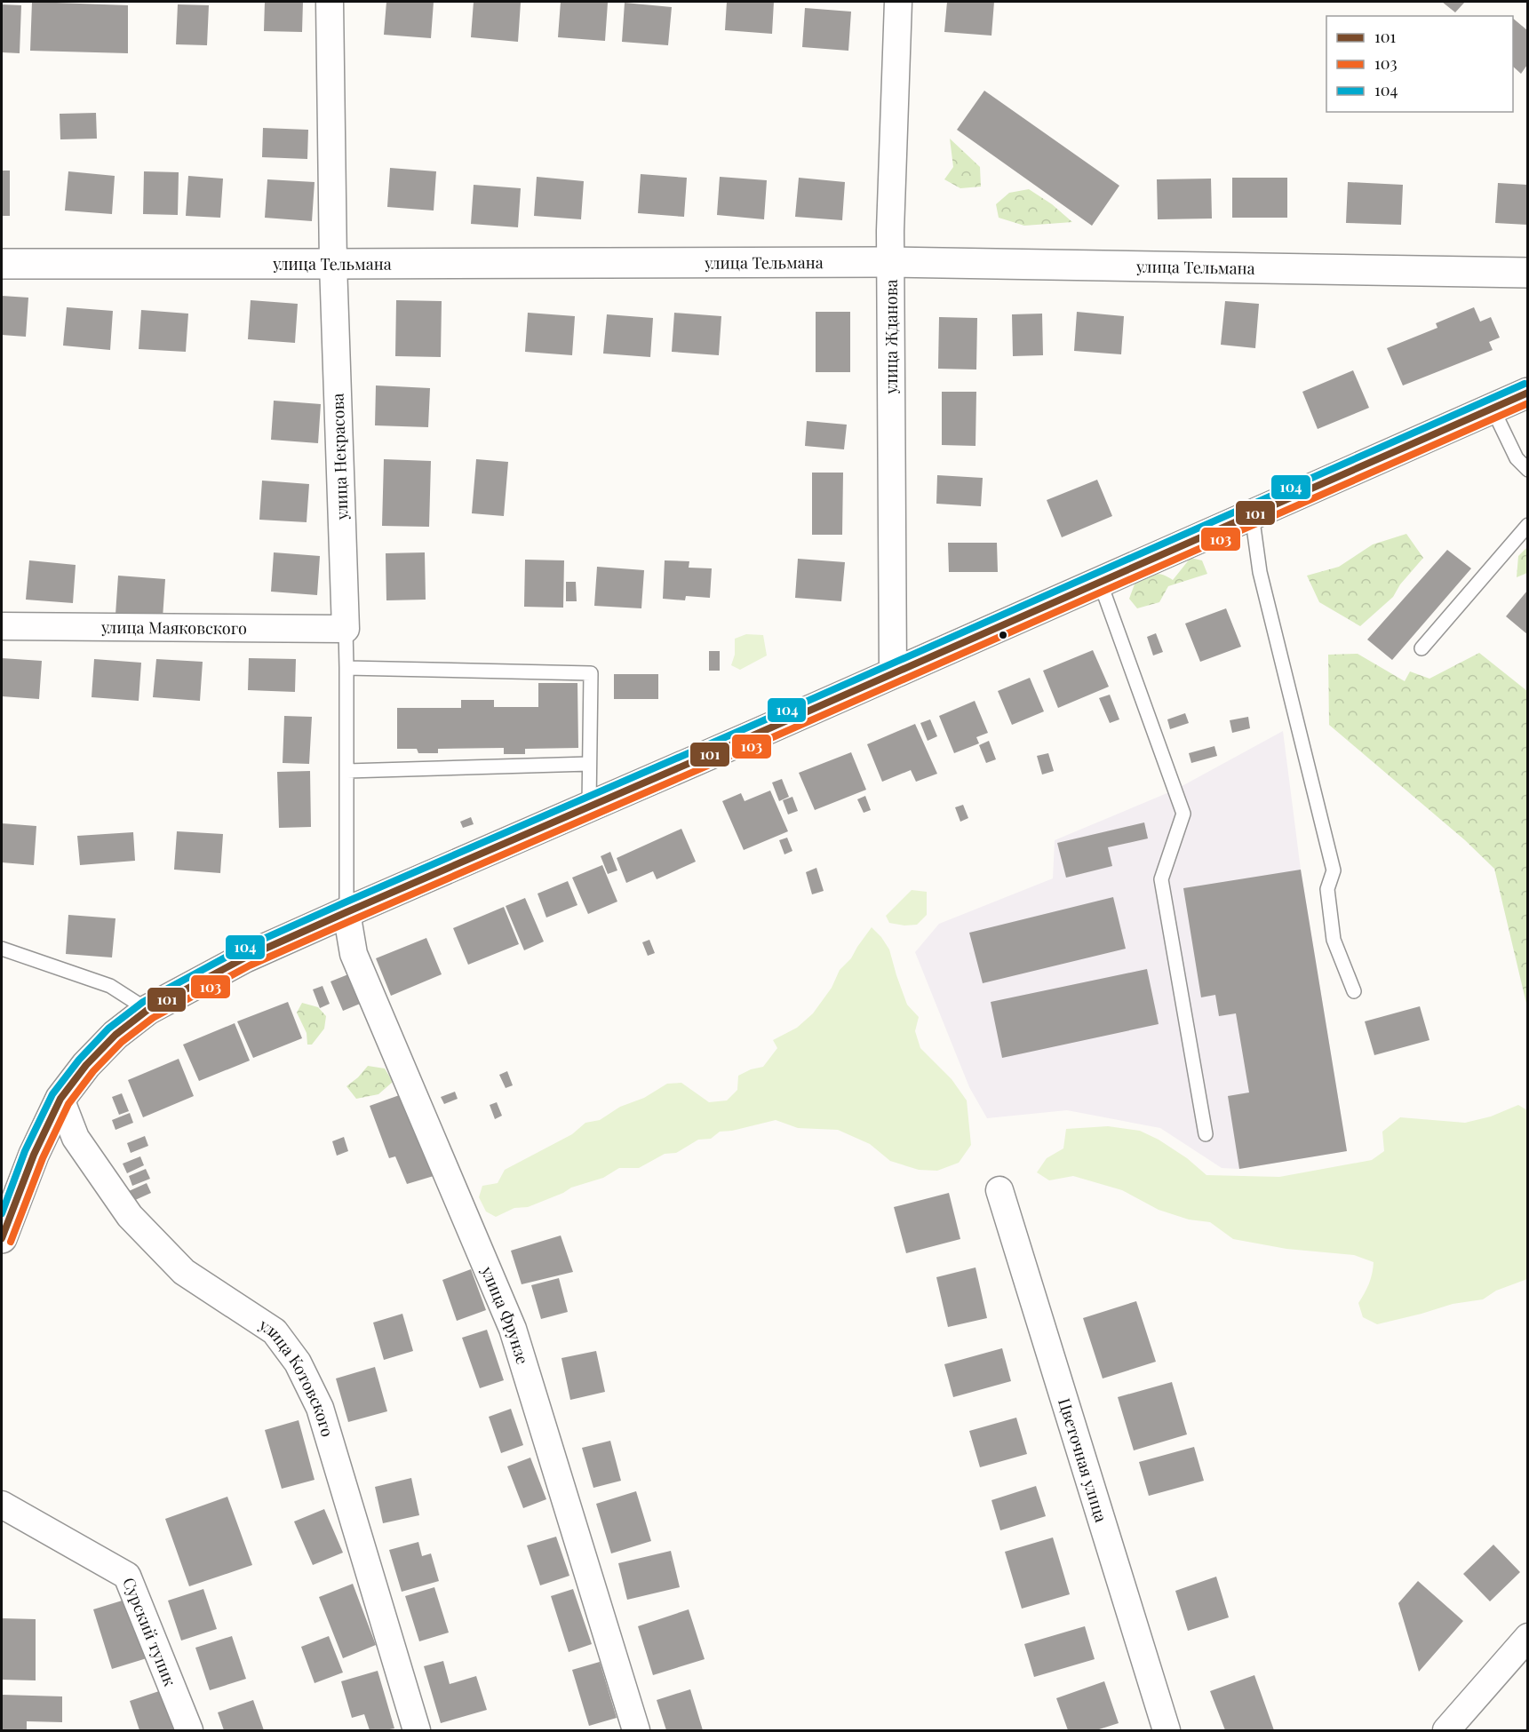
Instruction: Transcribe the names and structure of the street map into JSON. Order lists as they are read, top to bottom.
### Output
{
  "streets": {
    "street": [
      "улица Тельмана",
      "улица Жданова",
      "улица Некрасова",
      "улица Маяковского",
      "улица Фрунзе",
      "улица Котовского",
      "Цветочная улица",
      "Сурский тупик"
    ]
  },
  "crossings": [
    ["улица Тельмана", "улица Жданова"],
    ["улица Тельмана", "улица Некрасова"],
    ["улица Некрасова", "улица Маяковского"],
    ["улица Некрасова", "улица Фрунзе"]
  ],
  "lines": ["transit line 104", "transit line 101", "transit line 103"],
  "legend": ["101", "103", "104"]
}
